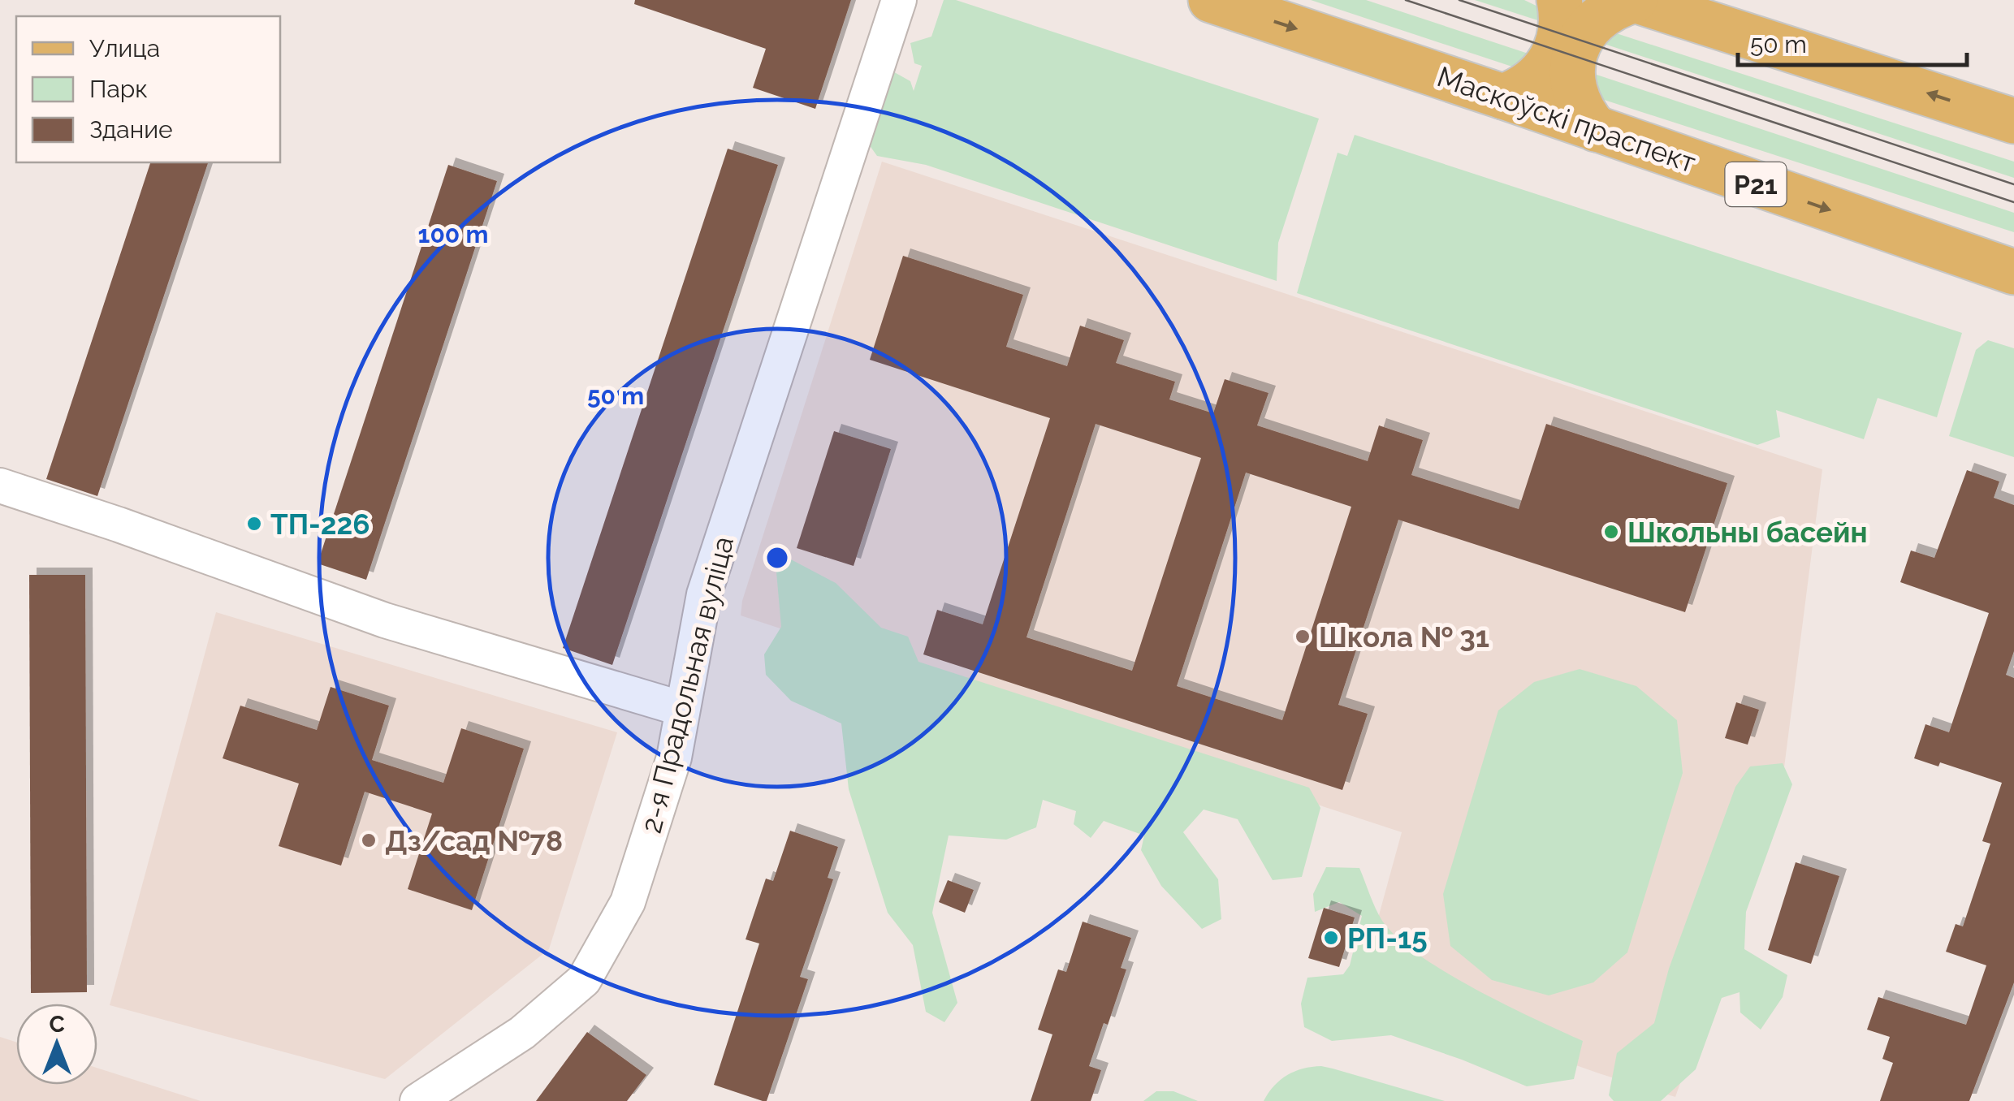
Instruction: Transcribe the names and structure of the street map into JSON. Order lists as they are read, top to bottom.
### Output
{
  "streets": {
    "main road": ["Маскоўскі праспект", "Р21"],
    "street": ["2-я Прадольная вуліца"]
  },
  "places": [
    "ТП-226",
    "Школьны басейн",
    "Школа № 31",
    "Дз/сад №78",
    "РП-15"
  ],
  "legend": ["Улица", "Парк", "Здание"],
  "scale_bar": "50 m",
  "north": "top",
  "rings": ["100 m", "50 m"]
}
